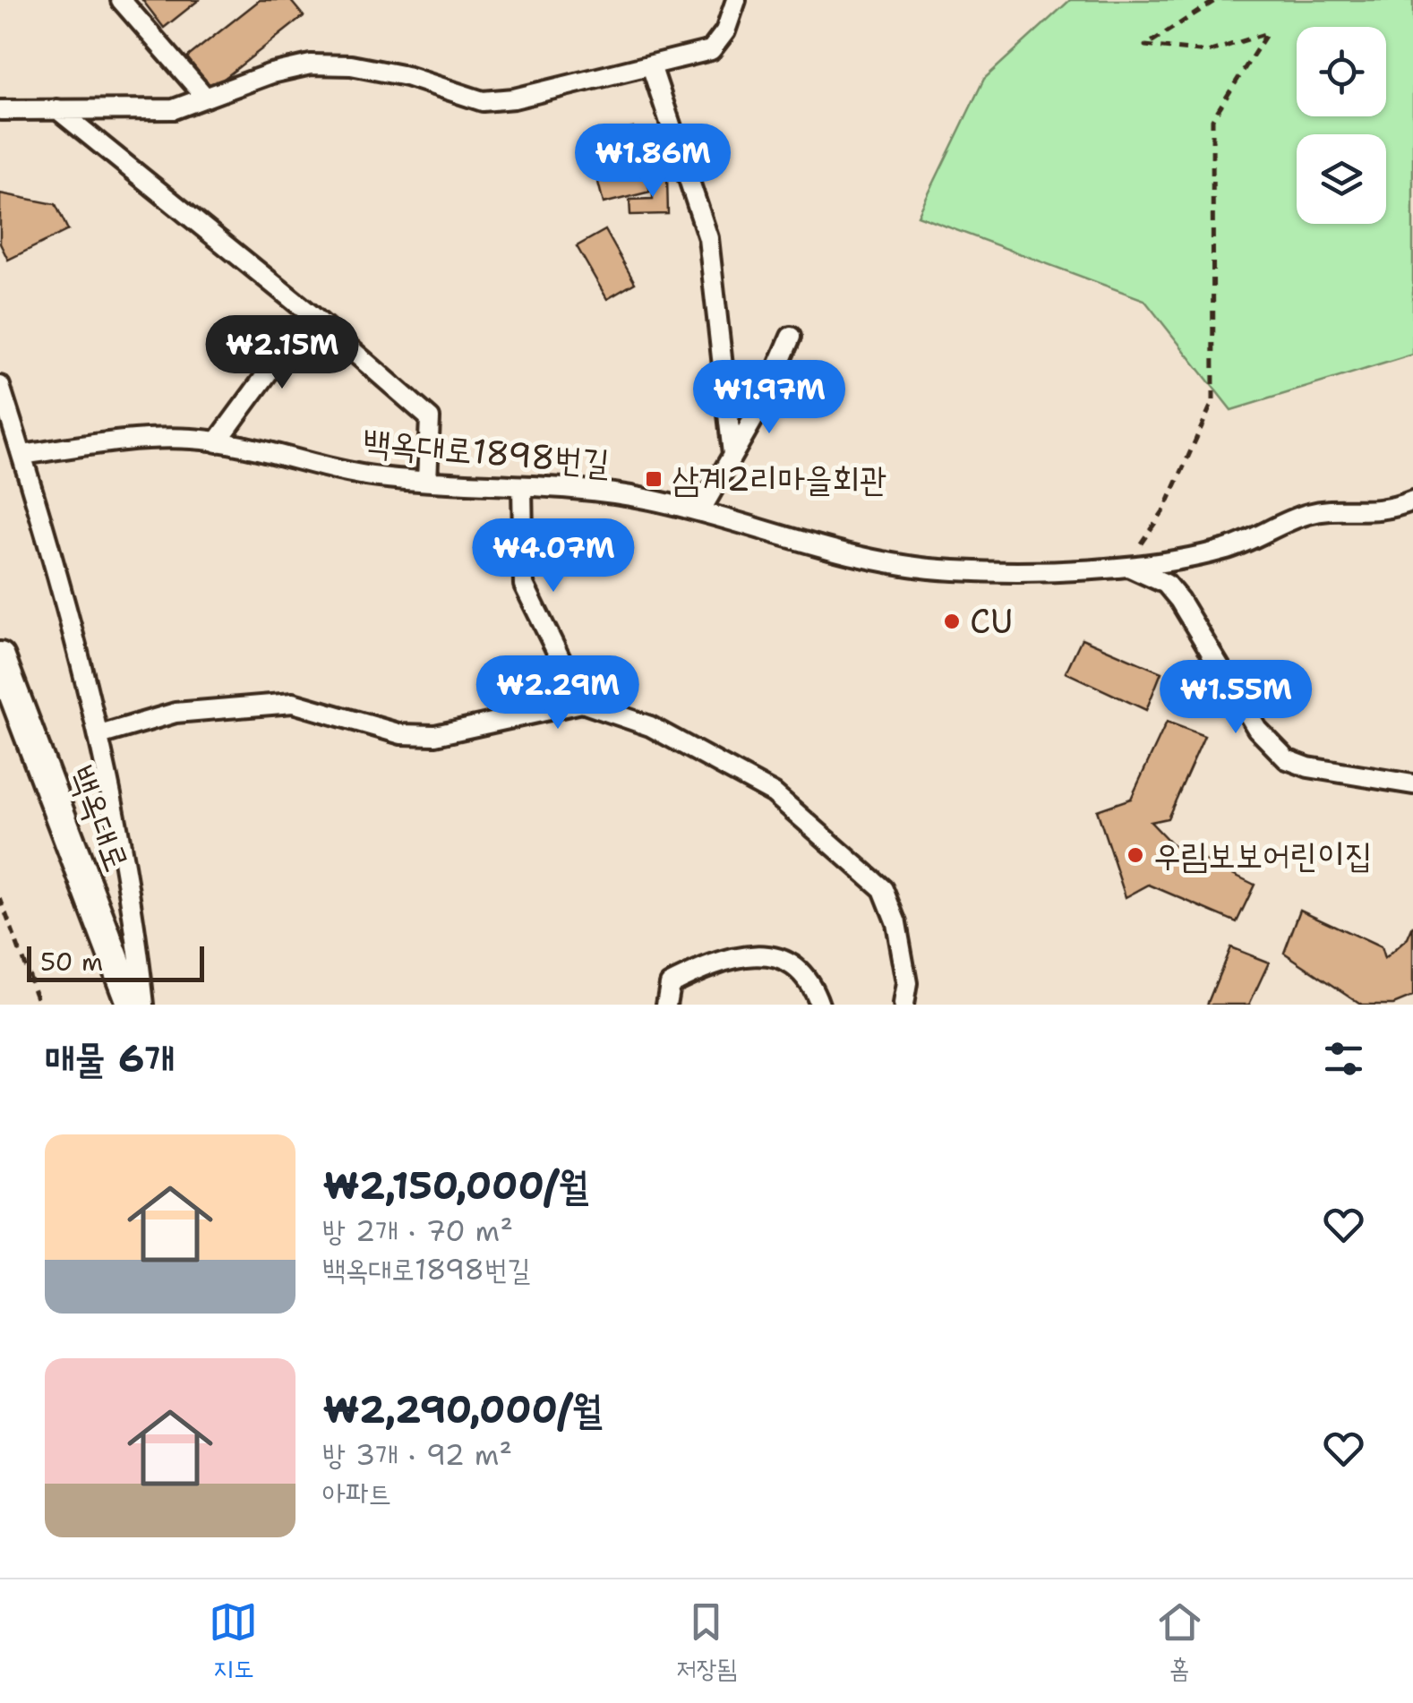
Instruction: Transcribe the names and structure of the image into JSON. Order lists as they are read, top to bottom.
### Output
{
  "streets": {
    "main road": ["백옥대로"],
    "street": ["백옥대로1898번길"]
  },
  "places": {
    "transit": ["삼계2리마을회관"],
    "other": ["CU", "우림보보어린이집"]
  },
  "scale_bar": "50 m",
  "page": {
    "price": [
      "₩1.86M",
      "₩2.15M",
      "₩1.97M",
      "₩4.07M",
      "₩2.29M",
      "₩1.55M"
    ],
    "scale": "50 m",
    "heading": "매물 6개",
    "list": [
      {
        "name": "₩2,150,000/월",
        "note": "방 2개 · 70 m² · 백옥대로1898번길"
      },
      {
        "name": "₩2,290,000/월",
        "note": "방 3개 · 92 m² · 아파트"
      }
    ],
    "tabs": ["지도", "저장됨", "홈"]
  }
}
